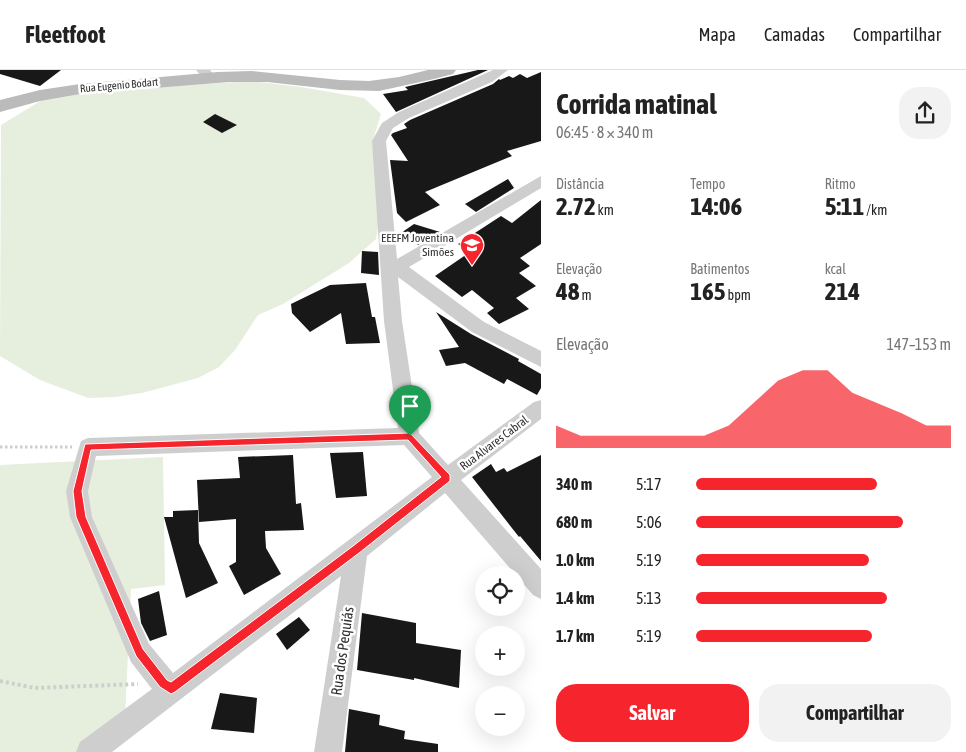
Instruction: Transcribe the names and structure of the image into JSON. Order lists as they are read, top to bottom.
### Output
{
  "streets": {
    "street": ["Rua Eugenio Bodart", "Rua Alvares Cabral", "Rua dos Pequiás"]
  },
  "crossings": [
    ["Rua Alvares Cabral", "Rua dos Pequiás"]
  ],
  "places": {
    "school or university": ["EEEFM Joventina Simões"]
  },
  "page": {
    "header": "Fleetfoot",
    "nav": ["Mapa", "Camadas", "Compartilhar"],
    "heading": ["Corrida matinal", "06:45 · 8 × 340 m"],
    "stats": [
      ["Distância", "2.72 km"],
      ["Tempo", "14:06"],
      ["Ritmo", "5:11 /km"],
      ["Elevação", "48 m"],
      ["Batimentos", "165 bpm"],
      ["kcal", "214"]
    ],
    "chart": ["Elevação", "147–153 m"],
    "list": [
      {
        "name": "340 m",
        "note": "5:17"
      },
      {
        "name": "680 m",
        "note": "5:06"
      },
      {
        "name": "1.0 km",
        "note": "5:19"
      },
      {
        "name": "1.4 km",
        "note": "5:13"
      },
      {
        "name": "1.7 km",
        "note": "5:19"
      }
    ],
    "map_buttons": ["+", "−"],
    "buttons": ["Salvar", "Compartilhar"]
  }
}
